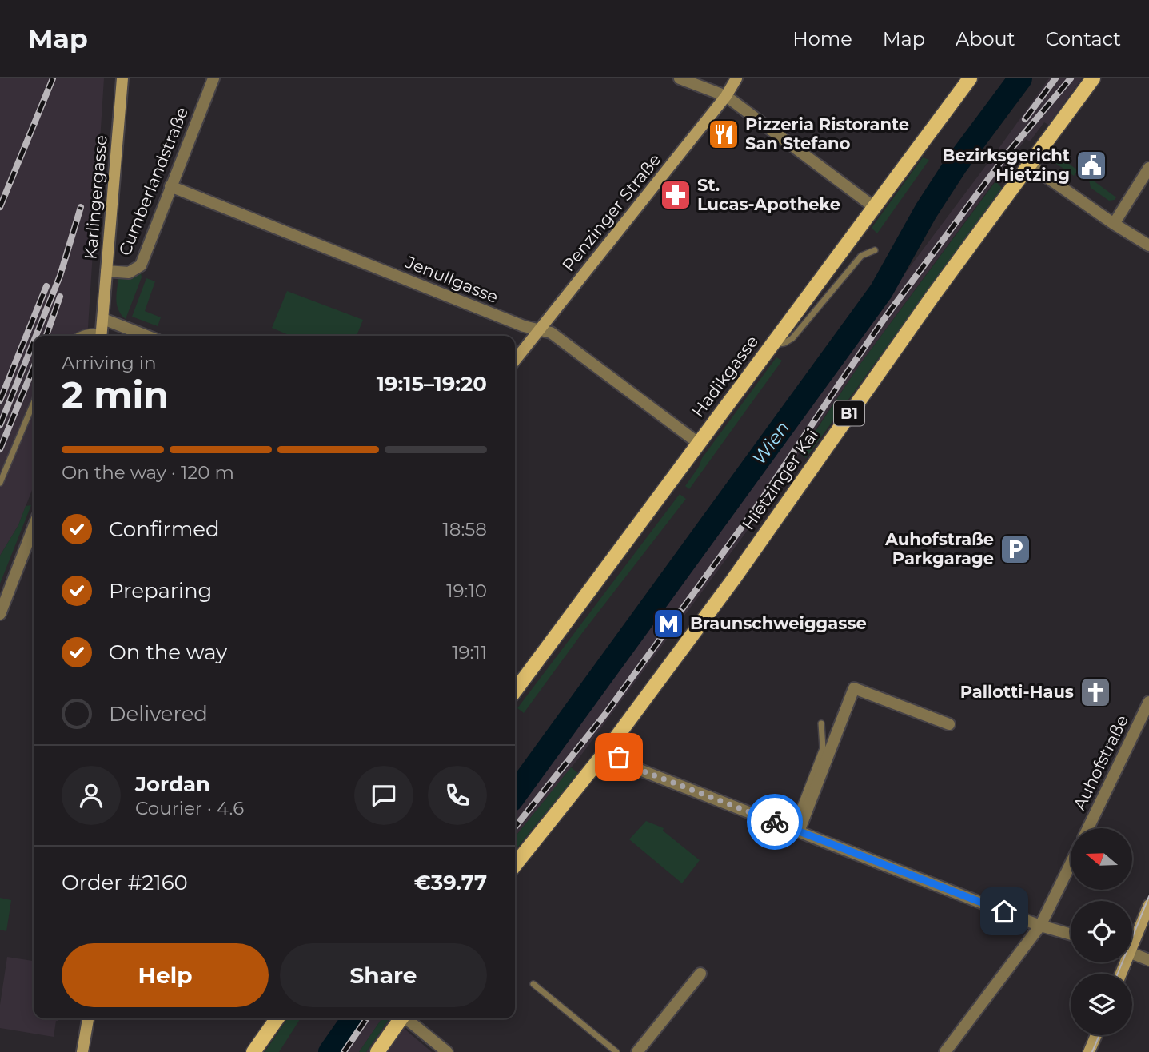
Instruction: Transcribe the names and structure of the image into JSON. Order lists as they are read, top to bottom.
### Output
{
  "streets": {
    "main road": ["Hadikgasse", "B1", "Hietzinger Kai"],
    "street": [
      "Cumberlandstraße",
      "Karlingergasse",
      "Penzinger Straße",
      "Jenullgasse",
      "Auhofstraße"
    ]
  },
  "crossings": [
    ["Cumberlandstraße", "Karlingergasse"],
    ["Cumberlandstraße", "Jenullgasse"],
    ["Penzinger Straße", "Jenullgasse"],
    ["Jenullgasse", "Hadikgasse"]
  ],
  "water": ["Wien"],
  "places": {
    "restaurant": ["Pizzeria Ristorante San Stefano"],
    "public building": ["Bezirksgericht Hietzing"],
    "pharmacy": ["St. Lucas-Apotheke"],
    "parking": ["Auhofstraße Parkgarage"],
    "metro station": ["Braunschweiggasse"],
    "church": ["Pallotti-Haus"]
  },
  "north": "left",
  "page": {
    "header": "Map",
    "nav": [
      "Home",
      "Map",
      "About",
      "Contact"
    ],
    "heading": ["2 min", "Arriving in", "19:15–19:20"],
    "panel": [
      "Jordan",
      "Courier · 4.6",
      "Order #2160",
      "€39.77"
    ],
    "bar": "On the way · 120 m",
    "list": [
      ["Confirmed", "18:58"],
      ["Preparing", "19:10"],
      ["On the way", "19:11"],
      "Delivered"
    ],
    "buttons": ["Help", "Share"]
  }
}
